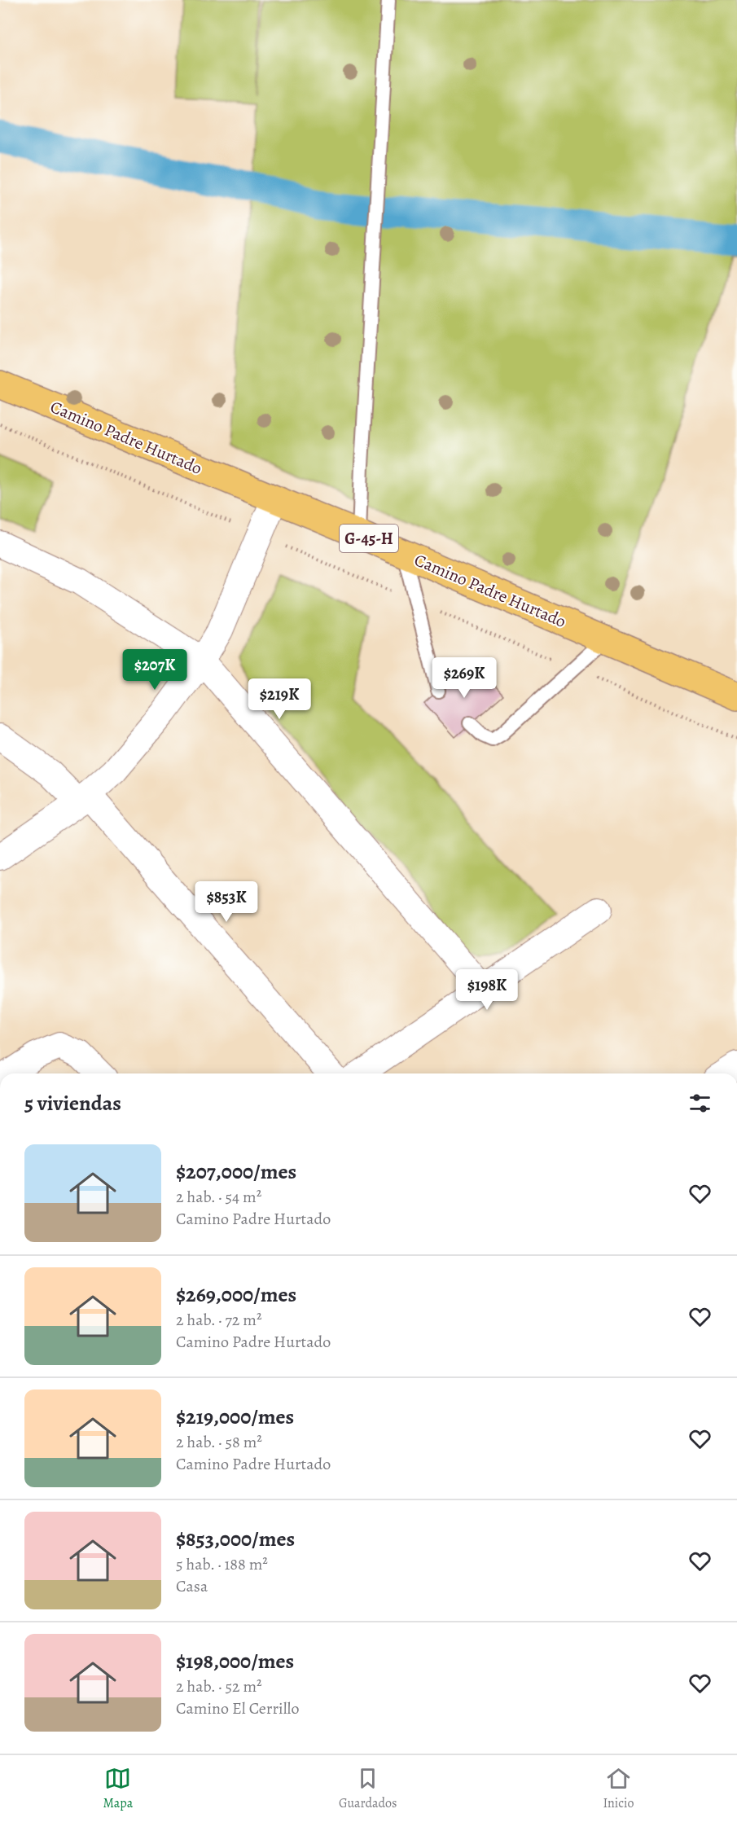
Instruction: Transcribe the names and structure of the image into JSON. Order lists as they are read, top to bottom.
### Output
{
  "streets": {
    "main road": ["Camino Padre Hurtado", "G-45-H"]
  },
  "page": {
    "price": [
      "$207K",
      "$269K",
      "$219K",
      "$853K",
      "$198K"
    ],
    "heading": "5 viviendas",
    "list": [
      {
        "name": "$207,000/mes",
        "note": "2 hab. · 54 m² · Camino Padre Hurtado"
      },
      {
        "name": "$269,000/mes",
        "note": "2 hab. · 72 m² · Camino Padre Hurtado"
      },
      {
        "name": "$219,000/mes",
        "note": "2 hab. · 58 m² · Camino Padre Hurtado"
      },
      {
        "name": "$853,000/mes",
        "note": "5 hab. · 188 m² · Casa"
      },
      {
        "name": "$198,000/mes",
        "note": "2 hab. · 52 m² · Camino El Cerrillo"
      }
    ],
    "tabs": ["Mapa", "Guardados", "Inicio"]
  }
}
